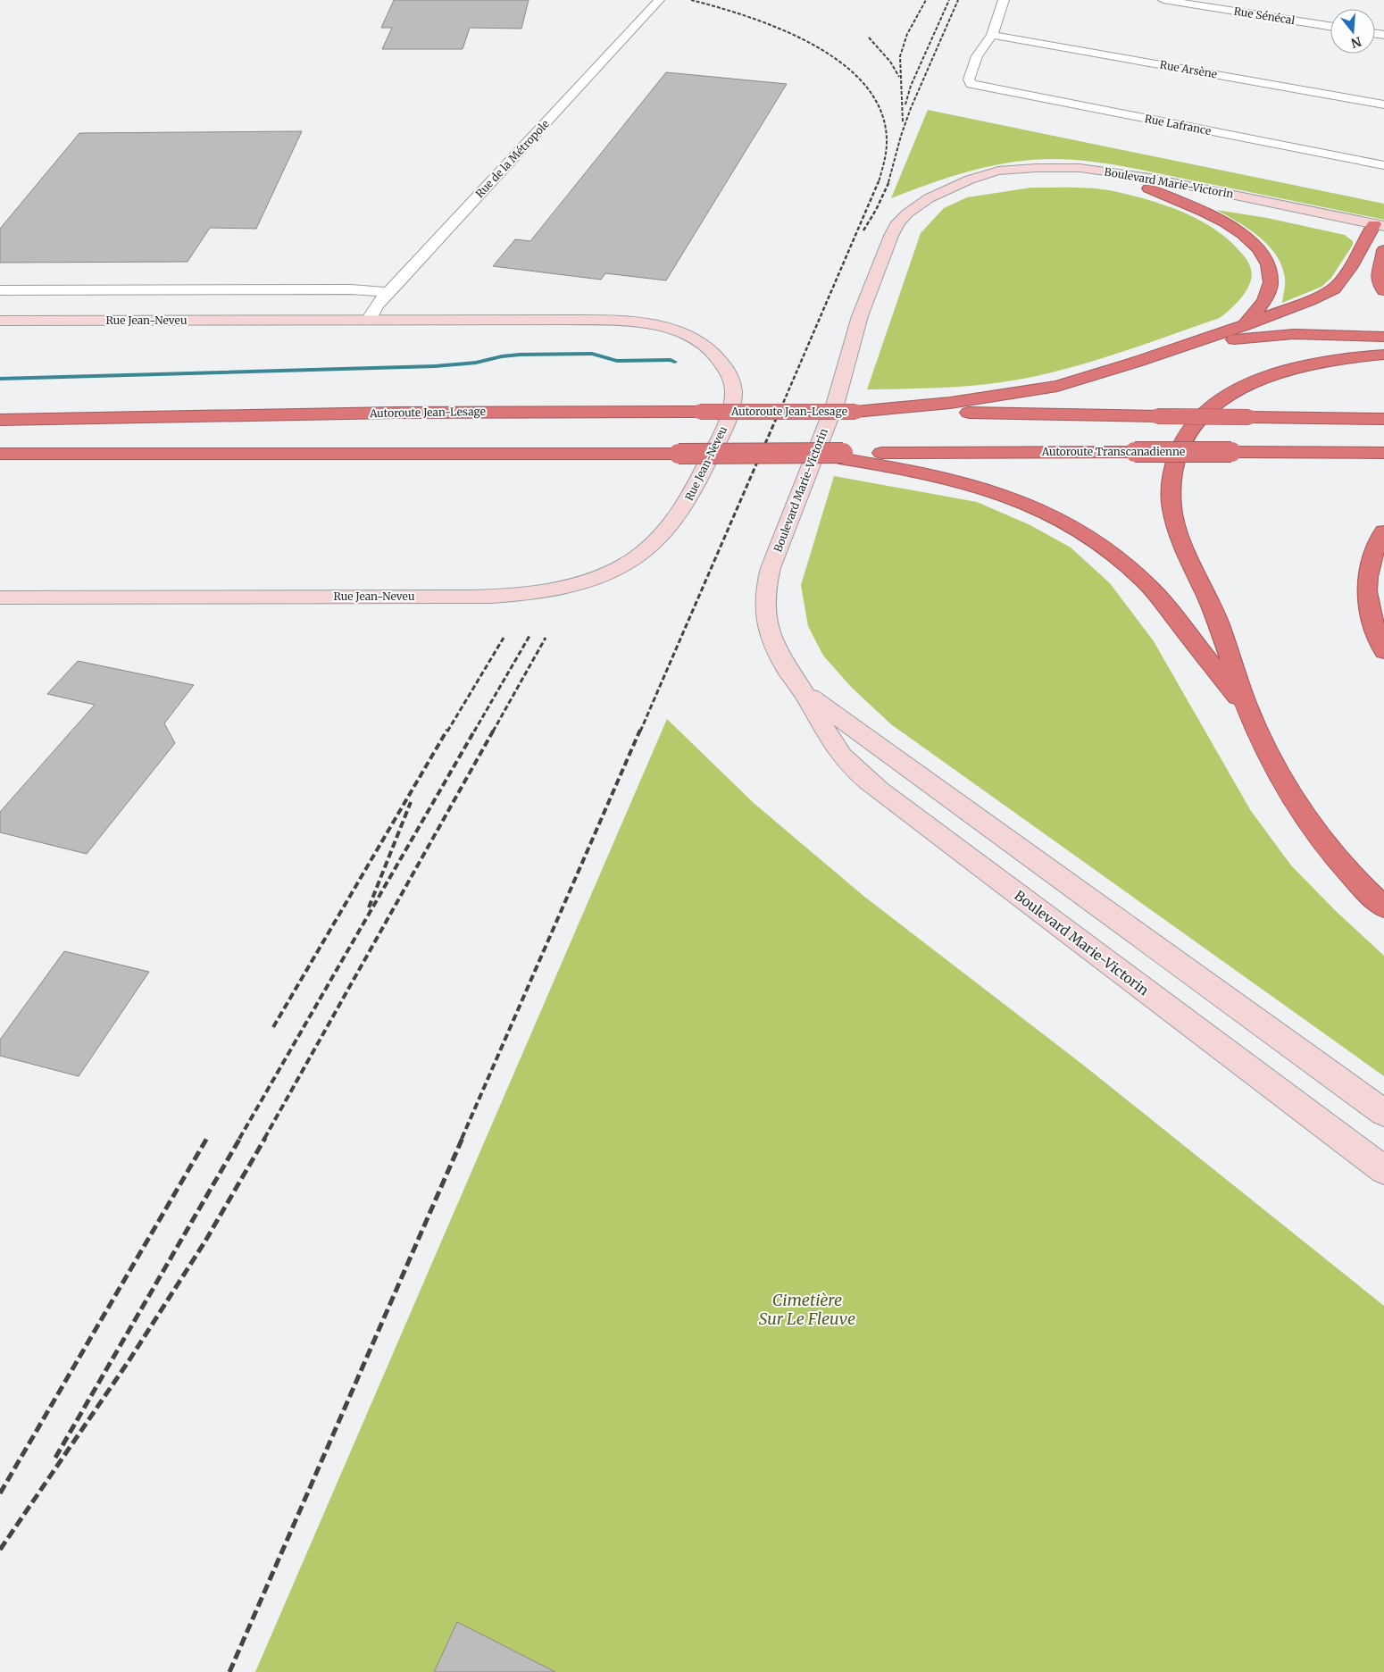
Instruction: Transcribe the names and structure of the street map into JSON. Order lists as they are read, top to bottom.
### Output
{
  "streets": {
    "highway": ["Autoroute Jean-Lesage", "Autoroute Transcanadienne"],
    "street": [
      "Rue Sénécal",
      "Rue Arsène",
      "Rue Lafrance",
      "Rue de la Métropole",
      "Boulevard Marie-Victorin",
      "Rue Jean-Neveu"
    ]
  },
  "crossings": [
    ["Rue Arsène", "Rue Lafrance"],
    ["Rue de la Métropole", "Rue Jean-Neveu"]
  ],
  "parks": ["Cimetière Sur Le Fleuve"],
  "north": "bottom"
}
